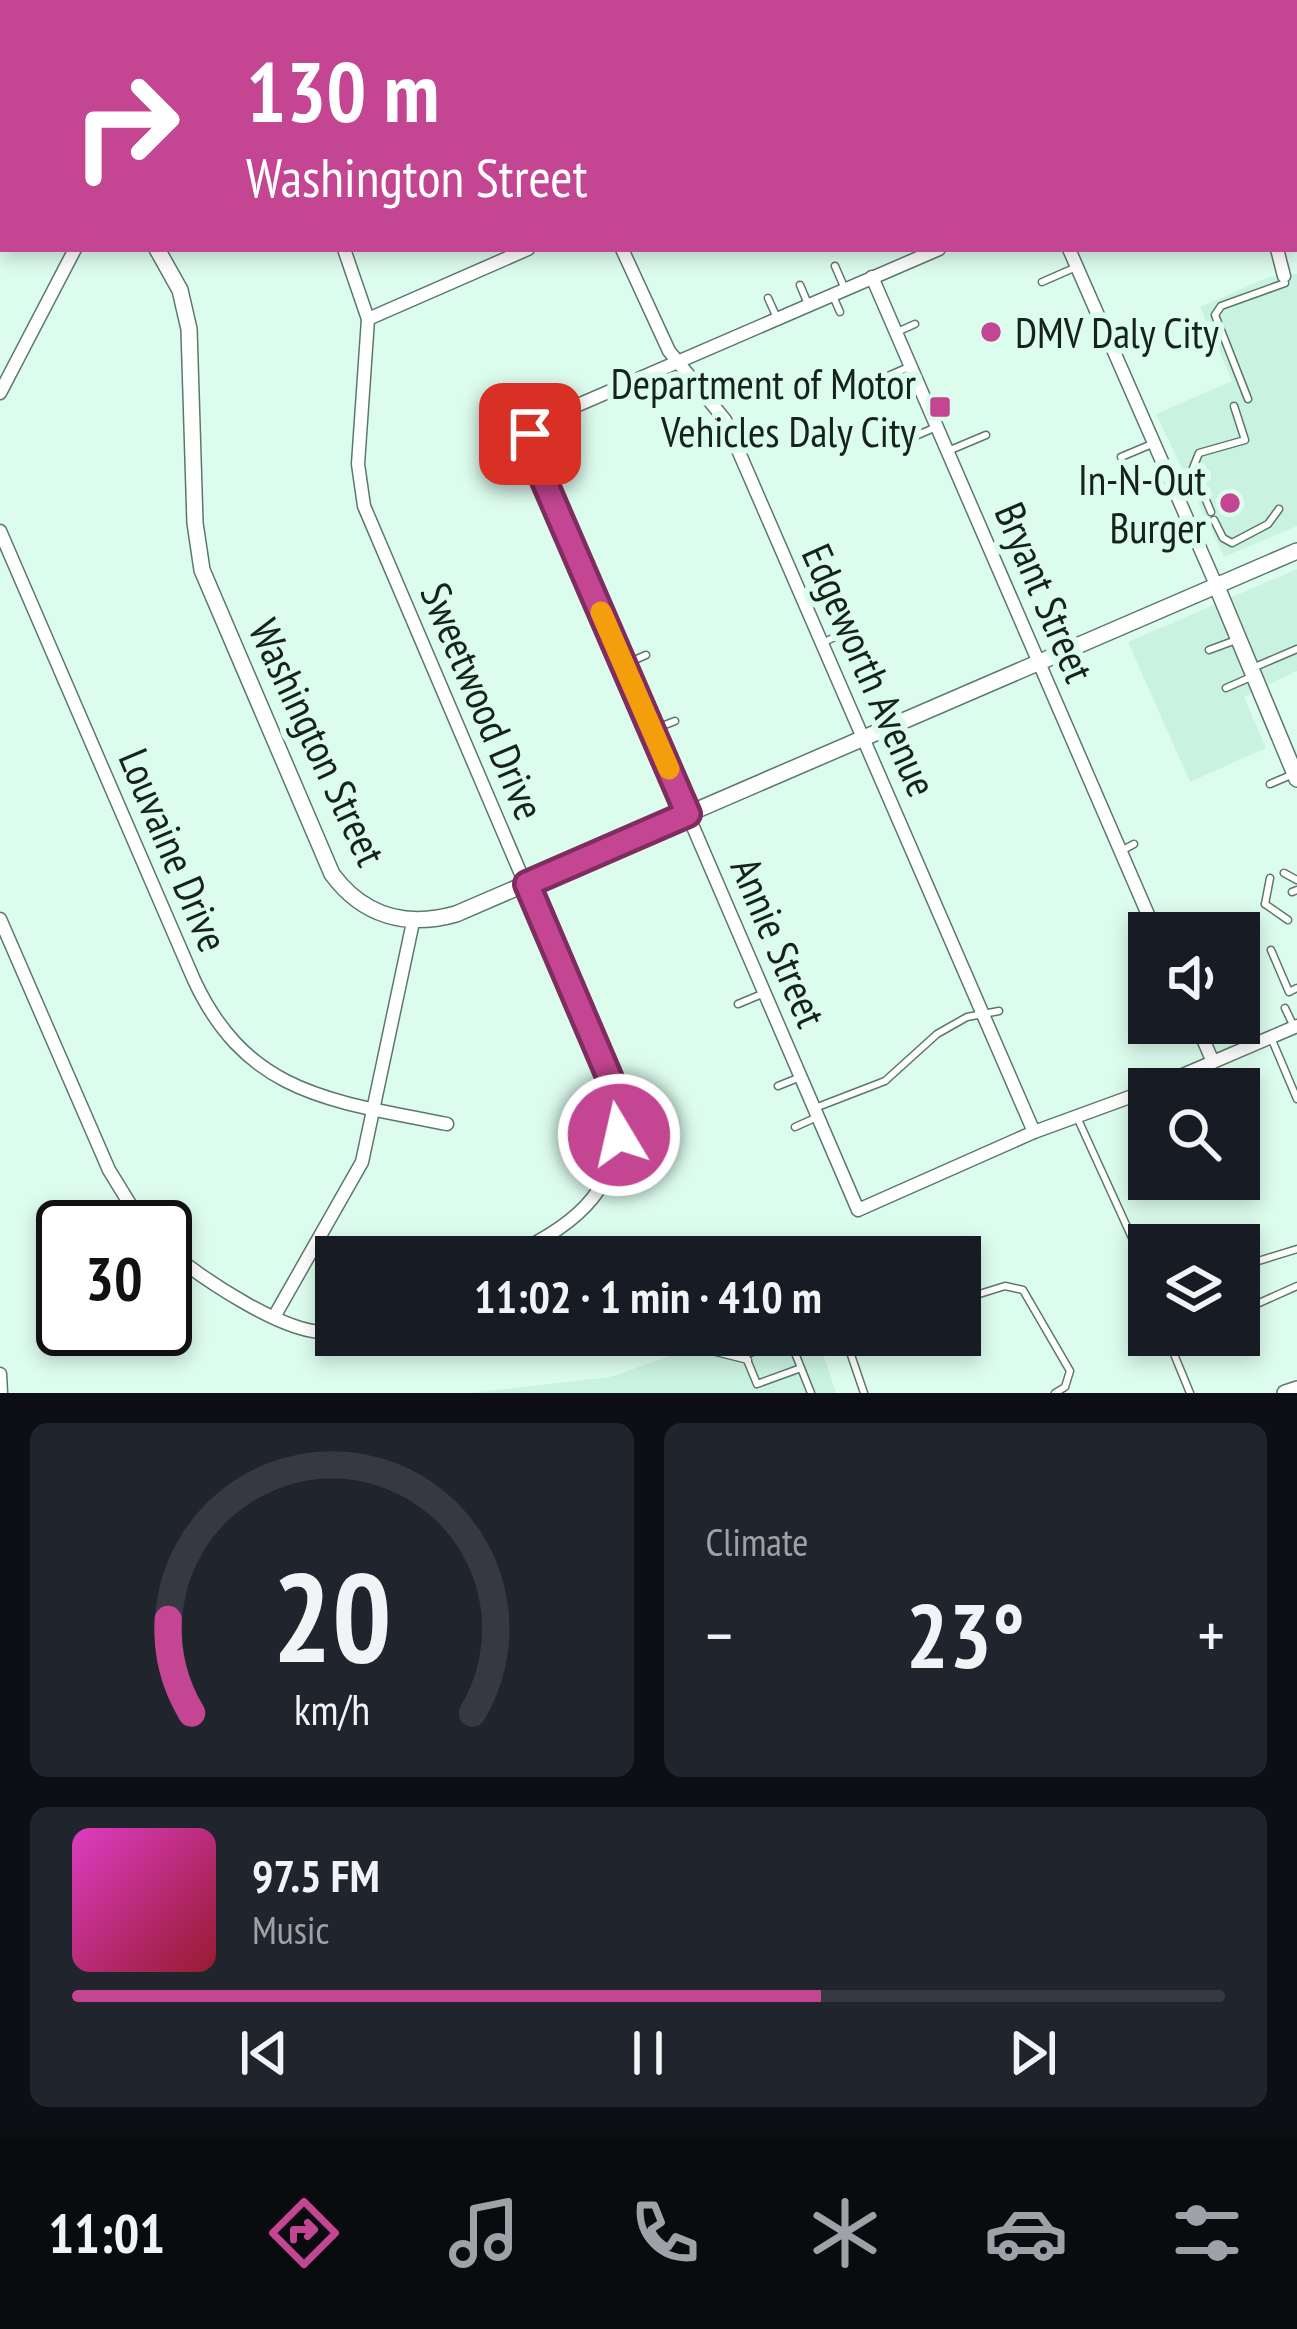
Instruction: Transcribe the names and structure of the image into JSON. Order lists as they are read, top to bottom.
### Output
{
  "streets": {
    "street": [
      "Bryant Street",
      "Edgeworth Avenue",
      "Sweetwood Drive",
      "Washington Street",
      "Louvaine Drive",
      "Annie Street"
    ]
  },
  "crossings": [
    ["Edgeworth Avenue", "Annie Street"]
  ],
  "places": {
    "other": ["DMV Daly City", "In-N-Out Burger"],
    "transit": ["Department of Motor Vehicles Daly City"]
  },
  "page": {
    "turn": ["130 m", "Washington Street"],
    "limit": "30",
    "trip": "11:02 · 1 min · 410 m",
    "tile": "Climate",
    "heat": ["−", "23°", "+"],
    "song": ["97.5 FM", "Music"],
    "tabs": "11:01",
    "gauge": ["20", "km/h"]
  }
}
